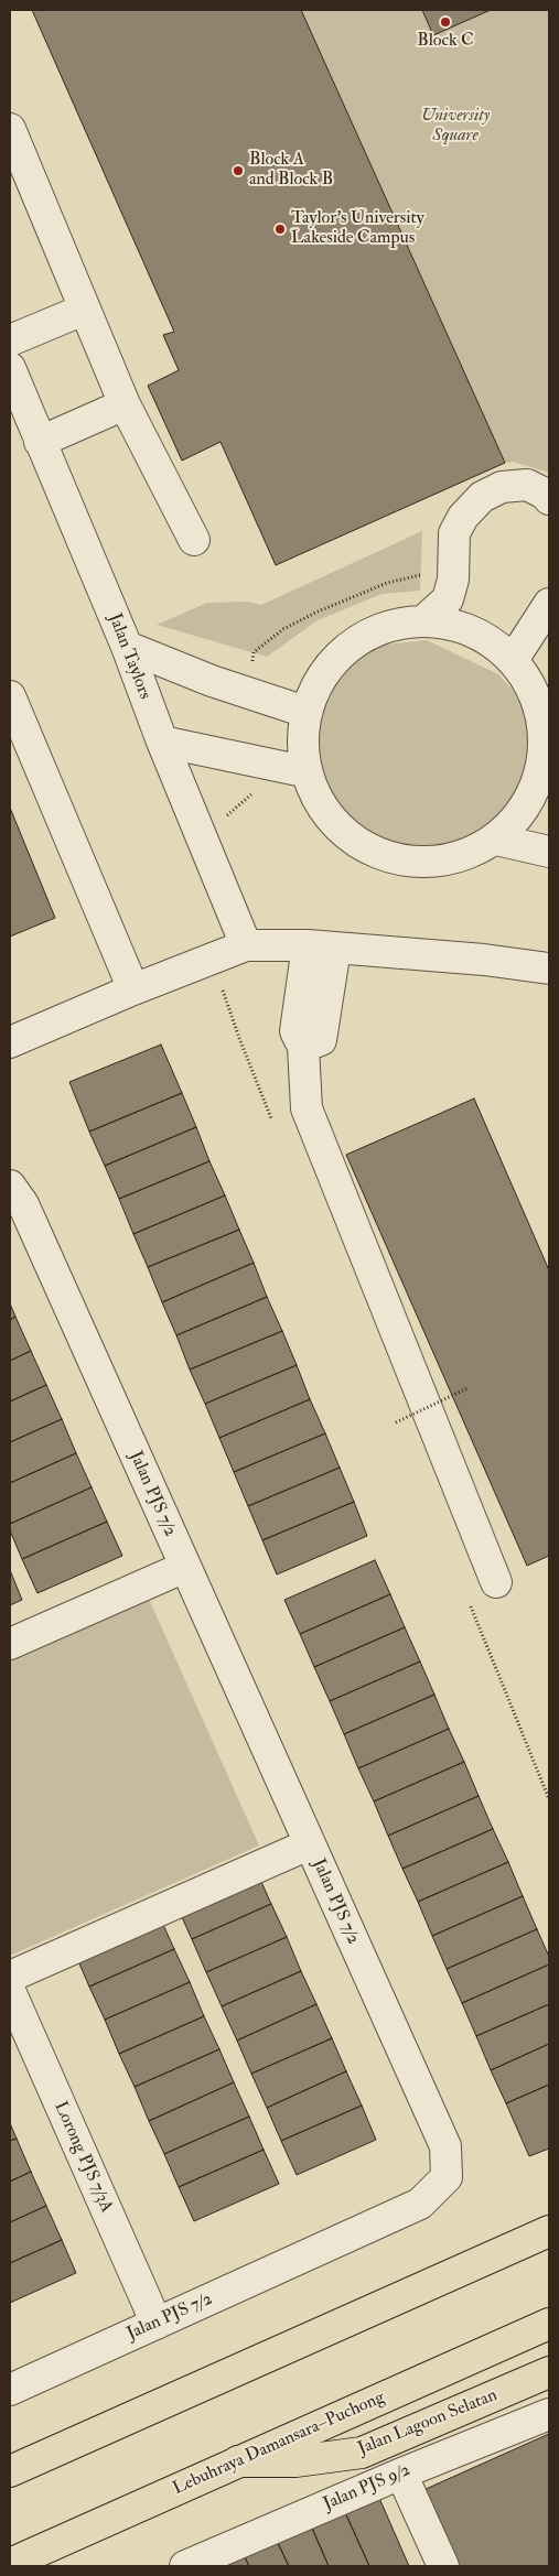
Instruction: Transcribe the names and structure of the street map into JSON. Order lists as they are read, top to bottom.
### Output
{
  "streets": {
    "main road": ["Jalan Lagoon Selatan", "Lebuhraya Damansara–Puchong"],
    "street": [
      "Jalan Taylors",
      "Jalan PJS 7/2",
      "Lorong PJS 7/3A",
      "Jalan PJS 9/2"
    ]
  },
  "crossings": [
    ["Jalan PJS 7/2", "Lorong PJS 7/3A"],
    ["Jalan Lagoon Selatan", "Lebuhraya Damansara–Puchong"]
  ],
  "parks": ["University Square"],
  "places": ["Block C", "Block A and Block B", "Taylor's University Lakeside Campus"]
}
